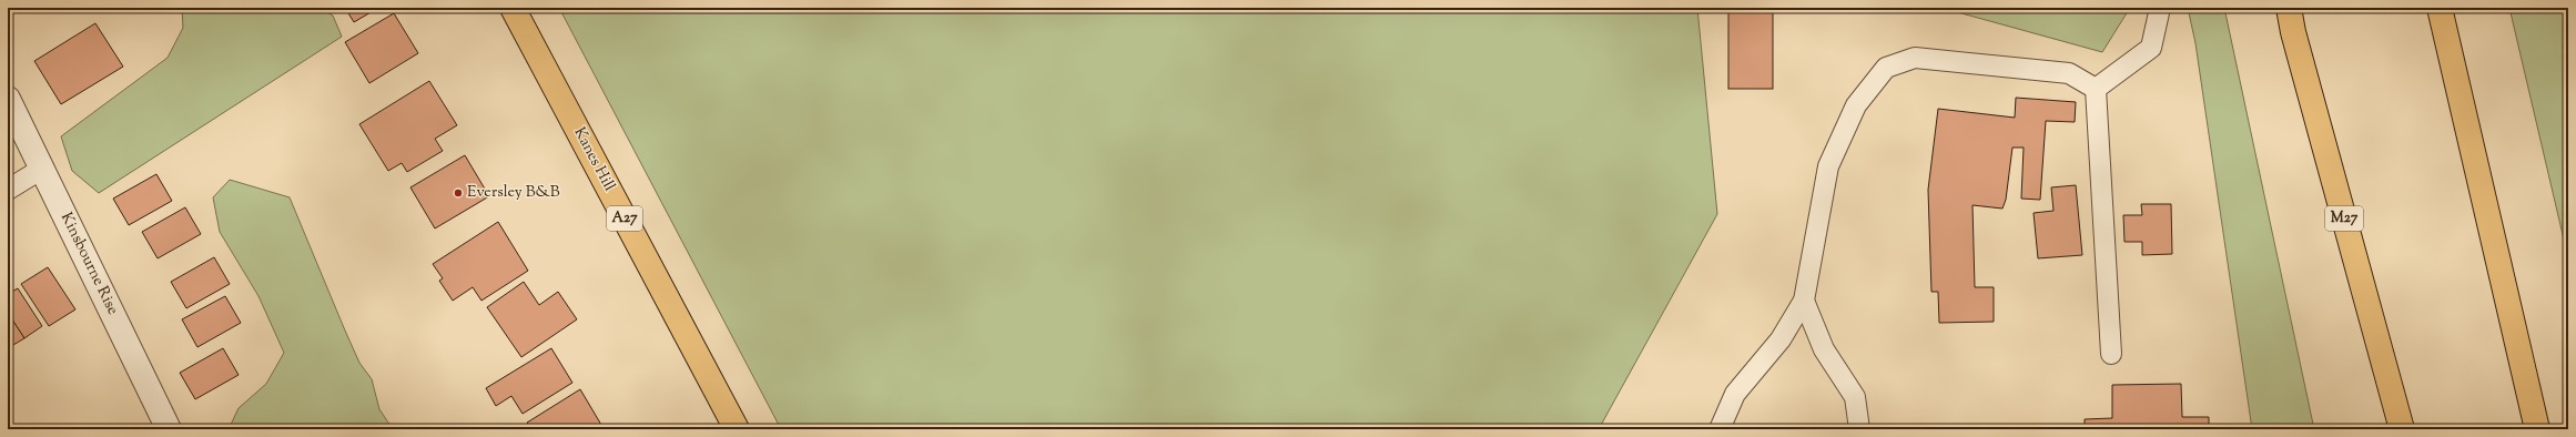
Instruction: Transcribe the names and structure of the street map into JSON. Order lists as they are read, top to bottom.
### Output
{
  "streets": {
    "main road": ["Kanes Hill", "A27", "M27"],
    "street": ["Kinsbourne Rise"]
  },
  "places": ["Eversley B&B"]
}
